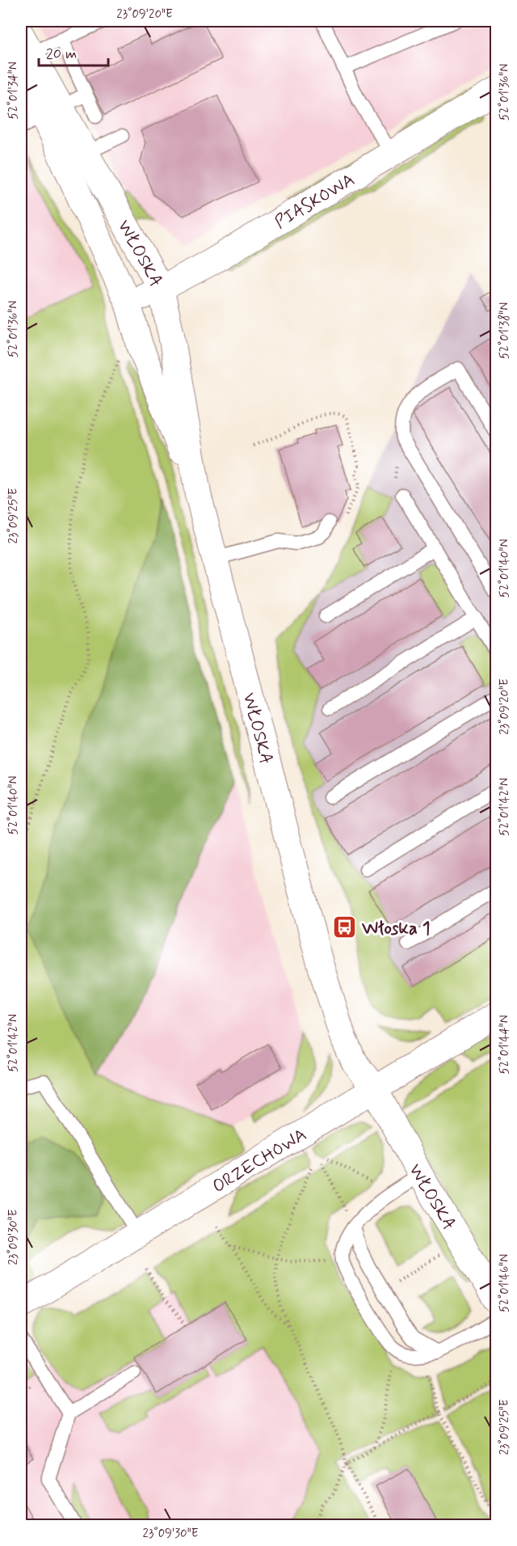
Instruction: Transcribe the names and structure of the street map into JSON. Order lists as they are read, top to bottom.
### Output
{
  "streets": {
    "street": ["PIASKOWA", "WŁOSKA", "ORZECHOWA"]
  },
  "crossings": [
    ["PIASKOWA", "WŁOSKA"],
    ["WŁOSKA", "ORZECHOWA"]
  ],
  "places": {
    "bus stop": ["Włoska 1"]
  },
  "scale_bar": "20 m",
  "coordinates": [
    "23°09'20\"E",
    "52°01'34\"N",
    "52°01'36\"N",
    "52°01'38\"N",
    "23°09'25\"E",
    "52°01'40\"N",
    "52°01'42\"N",
    "52°01'44\"N",
    "23°09'30\"E",
    "52°01'46\"N"
  ]
}
